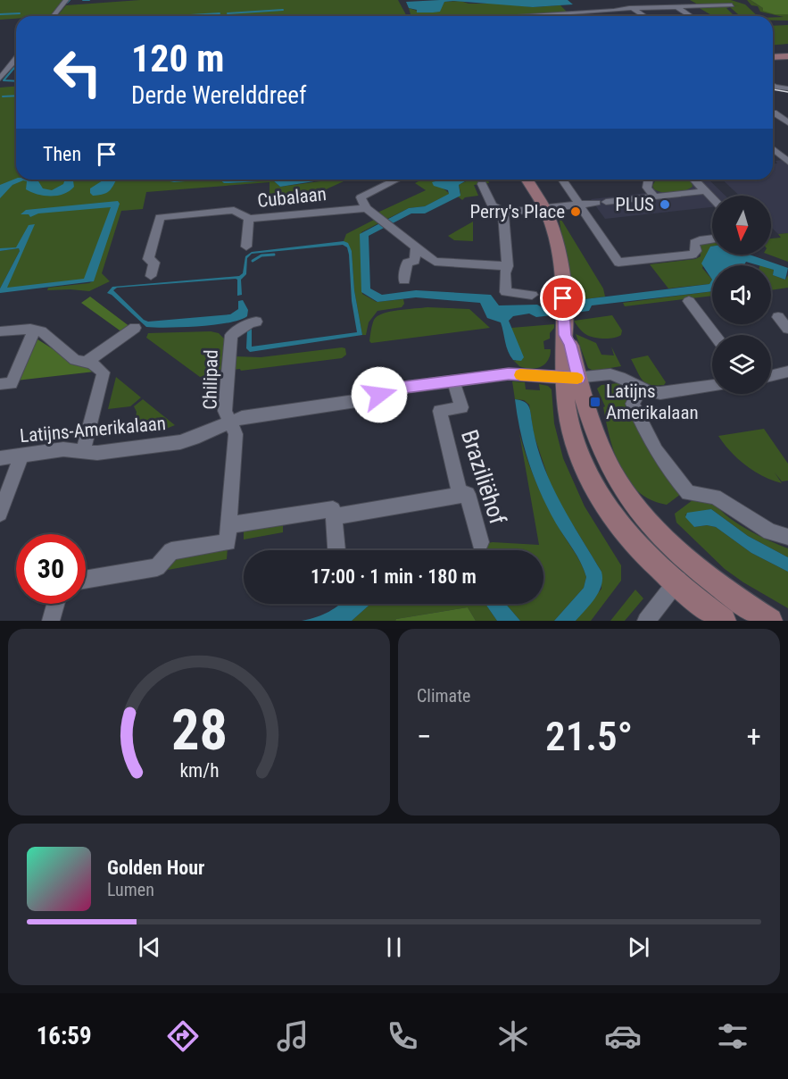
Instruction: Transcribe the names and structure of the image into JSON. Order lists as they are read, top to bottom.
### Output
{
  "streets": {
    "street": [
      "Cubalaan",
      "Chilipad",
      "Latijns-Amerikalaan",
      "Braziliëhof"
    ]
  },
  "crossings": [
    ["Chilipad", "Latijns-Amerikalaan"],
    ["Latijns-Amerikalaan", "Braziliëhof"]
  ],
  "places": {
    "other": ["PLUS", "Perry's Place"],
    "transit": ["Latijns Amerikalaan"]
  },
  "north": "bottom",
  "page": {
    "turn": ["120 m", "Derde Werelddreef"],
    "then": "Then",
    "limit": "30",
    "trip": "17:00 · 1 min · 180 m",
    "tile": "Climate",
    "heat": ["−", "21.5°", "+"],
    "song": ["Golden Hour", "Lumen"],
    "tabs": "16:59",
    "gauge": ["28", "km/h"]
  }
}
